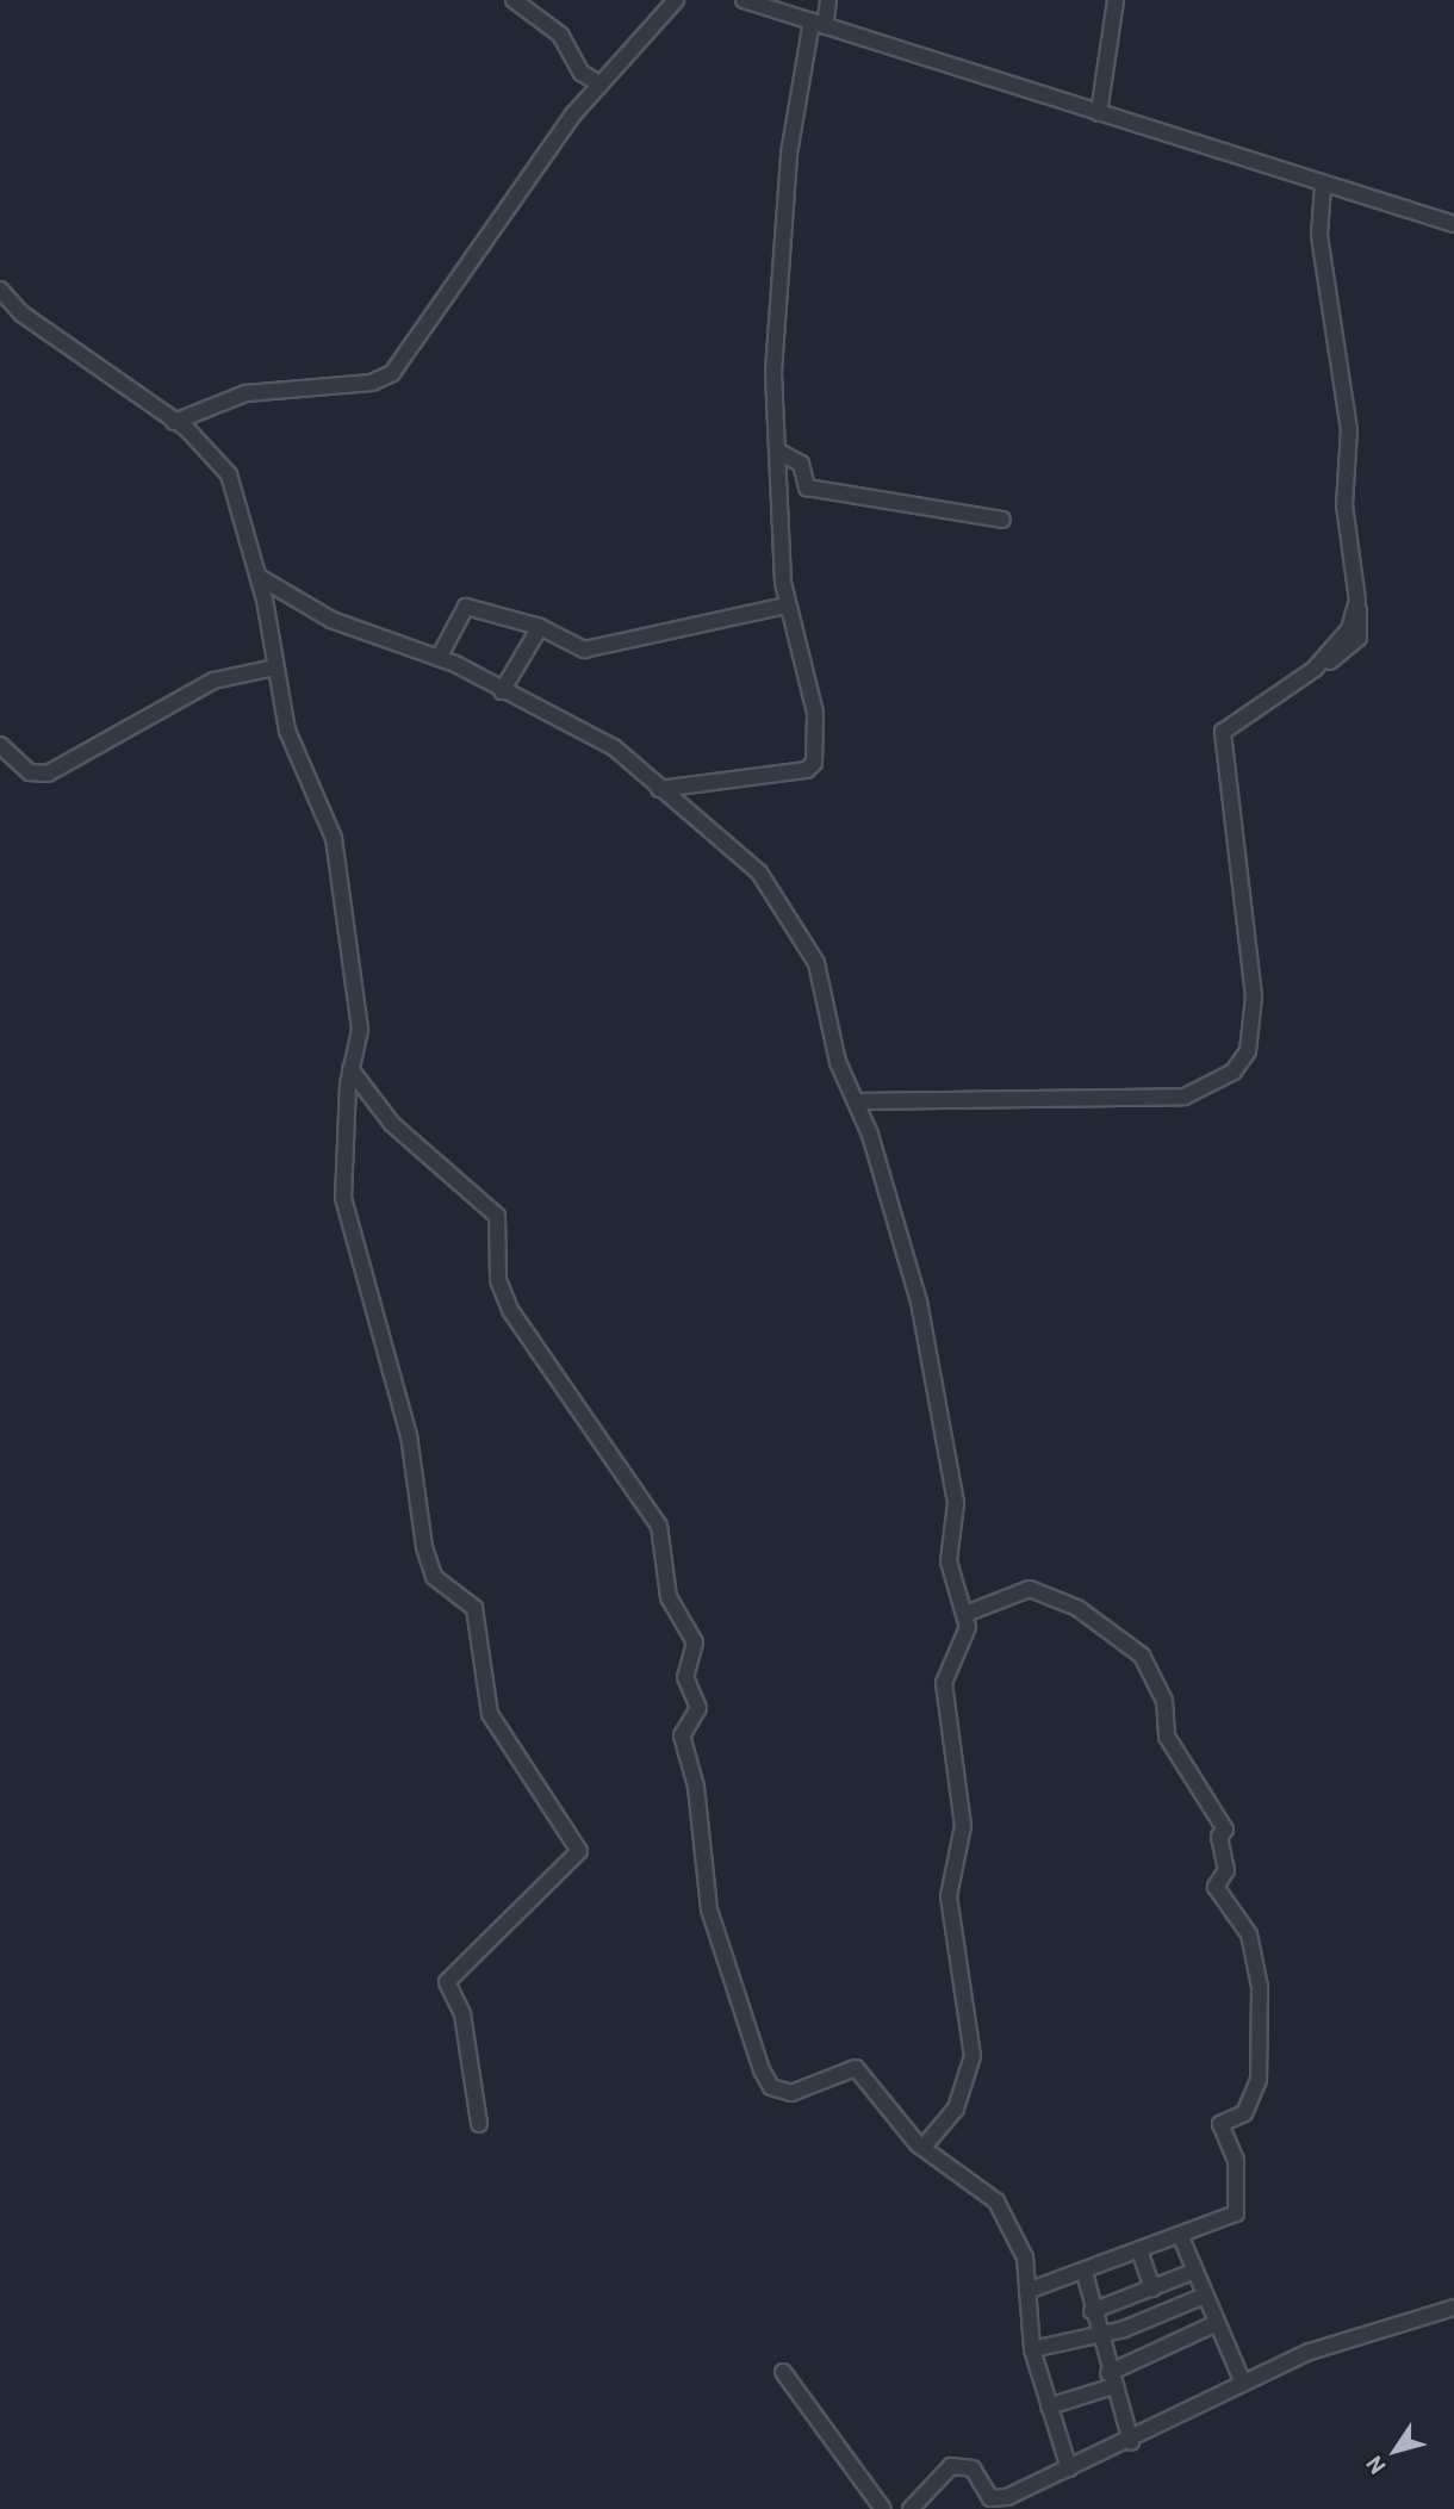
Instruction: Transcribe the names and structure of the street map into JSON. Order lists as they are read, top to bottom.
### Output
{
  "north": "bottom left"
}
